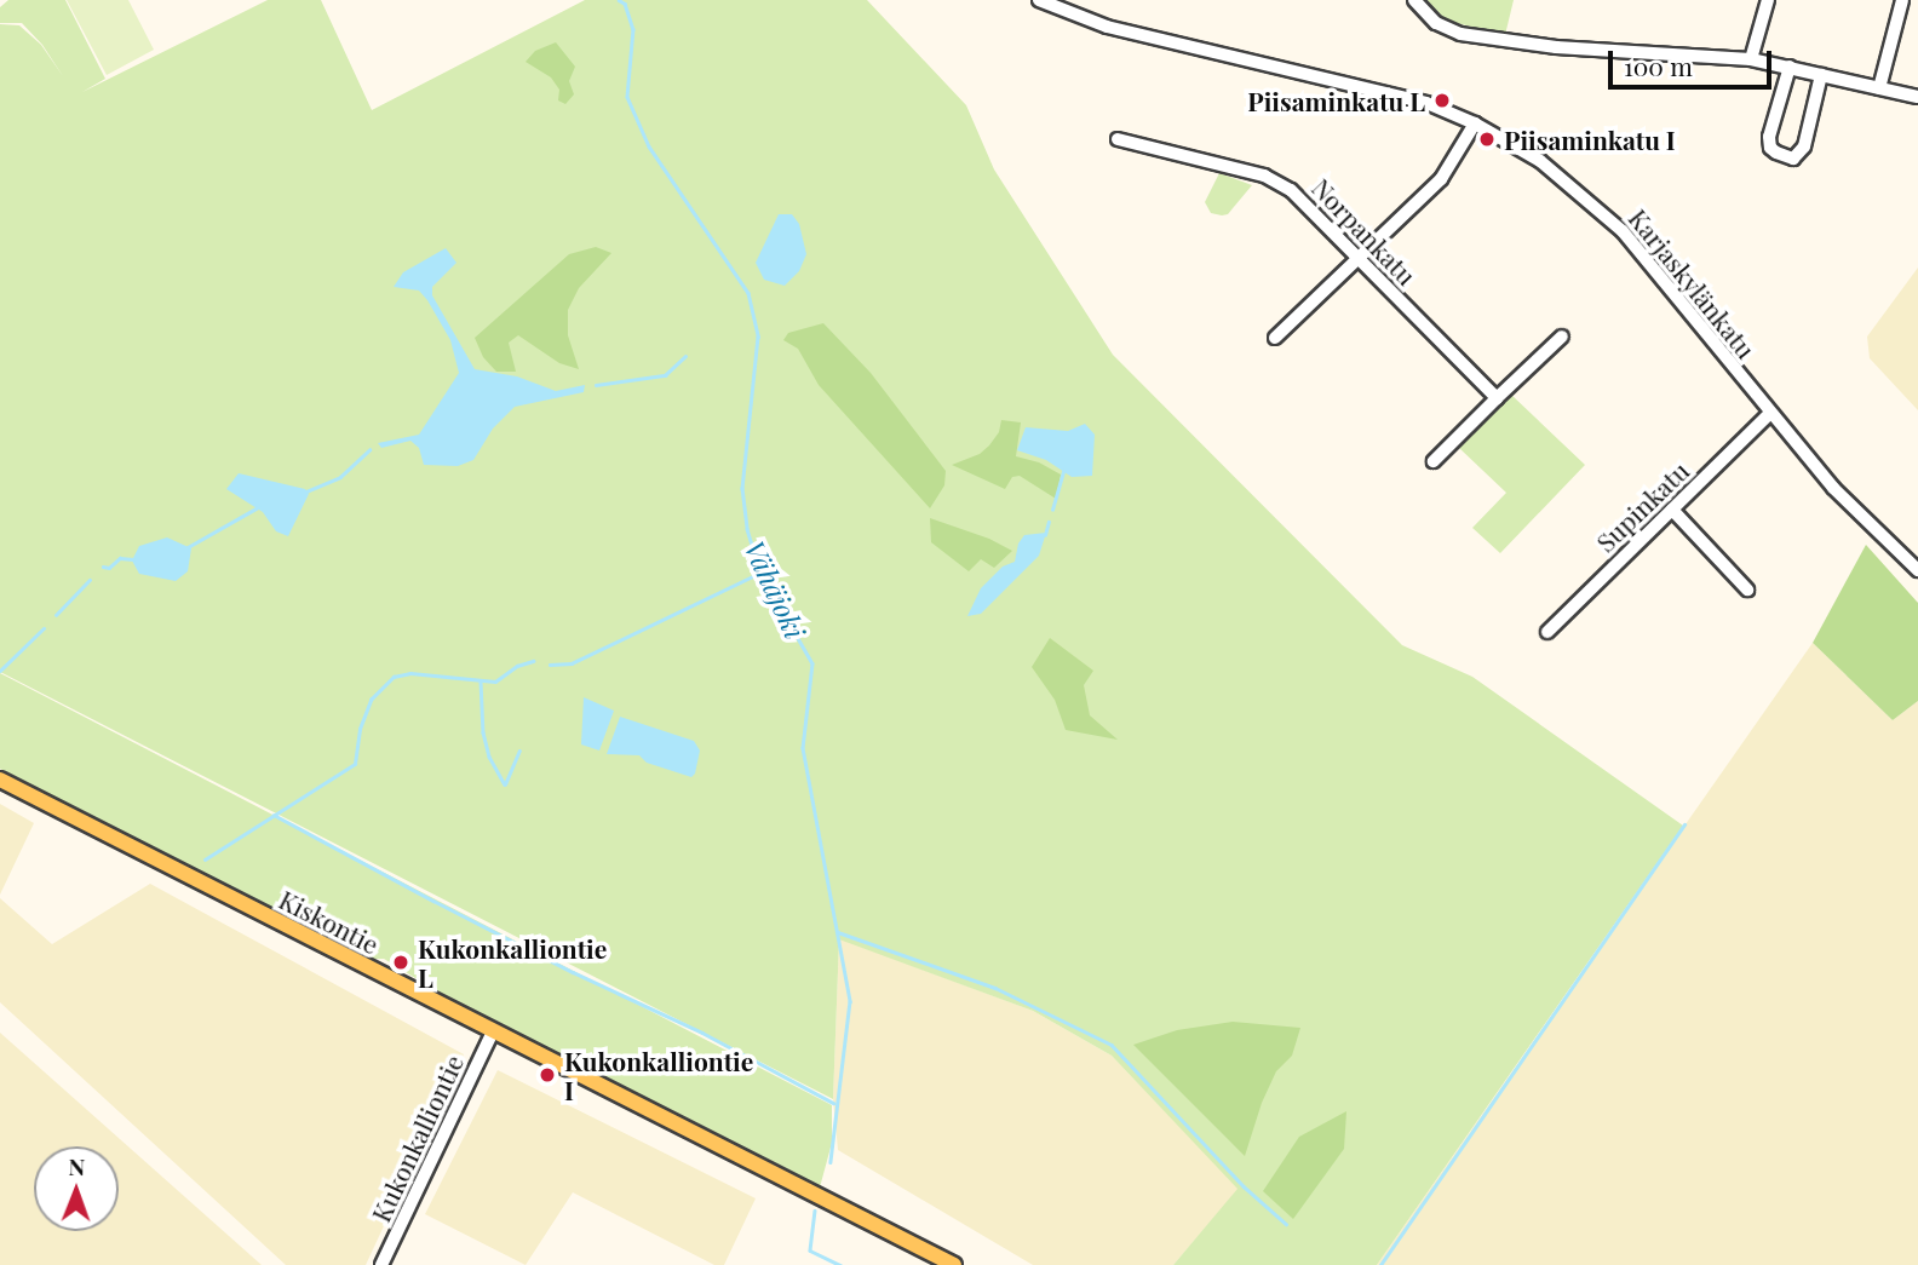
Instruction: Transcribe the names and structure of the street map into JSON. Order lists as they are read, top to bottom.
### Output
{
  "streets": {
    "main road": ["Kiskontie"],
    "street": [
      "Norpankatu",
      "Karjaskylänkatu",
      "Supinkatu",
      "Kukonkalliontie"
    ]
  },
  "crossings": [
    ["Karjaskylänkatu", "Supinkatu"],
    ["Kiskontie", "Kukonkalliontie"]
  ],
  "water": ["Vähäjoki"],
  "places": [
    "Piisaminkatu L",
    "Piisaminkatu I",
    "Kukonkalliontie L",
    "Kukonkalliontie I"
  ],
  "scale_bar": "100 m",
  "north": "top"
}
